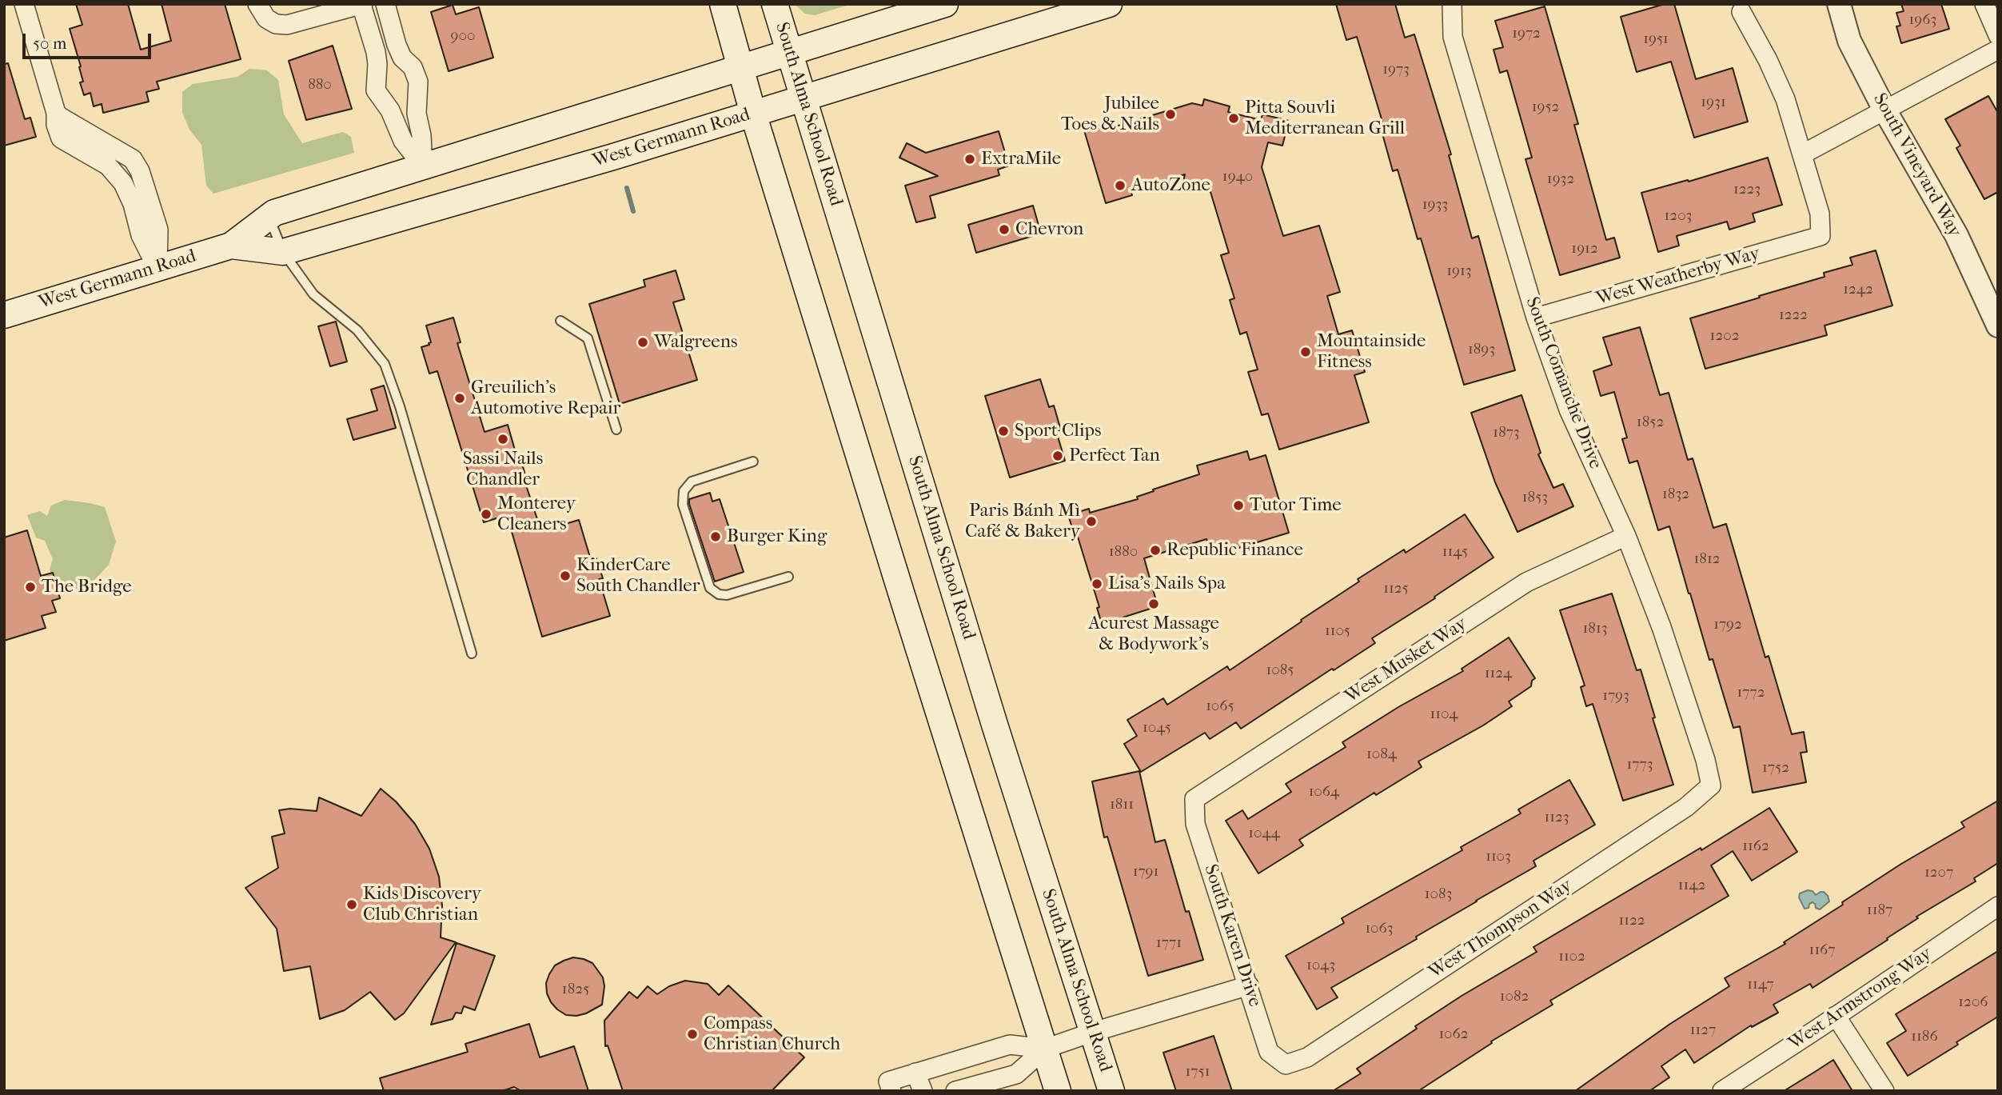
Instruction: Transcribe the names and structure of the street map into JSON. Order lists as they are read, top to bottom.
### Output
{
  "streets": {
    "main road": ["South Alma School Road", "West Germann Road"],
    "street": [
      "South Vineyard Way",
      "West Weatherby Way",
      "South Comanche Drive",
      "West Musket Way",
      "West Thompson Way",
      "South Karen Drive",
      "West Armstrong Way"
    ]
  },
  "crossings": [
    ["South Alma School Road", "West Germann Road"],
    ["West Weatherby Way", "South Comanche Drive"],
    ["South Comanche Drive", "West Musket Way"],
    ["South Comanche Drive", "West Thompson Way"],
    ["West Musket Way", "South Karen Drive"],
    ["West Thompson Way", "South Karen Drive"]
  ],
  "places": [
    "Jubilee Toes & Nails",
    "Pitta Souvli Mediterranean Grill",
    "ExtraMile",
    "AutoZone",
    "Chevron",
    "Walgreens",
    "Mountainside Fitness",
    "Greuilich's Automotive Repair",
    "Sport Clips",
    "Sassi Nails Chandler",
    "Perfect Tan",
    "Tutor Time",
    "Monterey Cleaners",
    "Paris Bánh Mì Café & Bakery",
    "Burger King",
    "Republic Finance",
    "KinderCare South Chandler",
    "Lisa's Nails Spa",
    "The Bridge",
    "Acurest Massage & Bodywork's",
    "Kids Discovery Club Christian",
    "Compass Christian Church"
  ],
  "house_numbers": [
    "1963",
    "1972",
    "900",
    "1951",
    "1973",
    "880",
    "1931",
    "1952",
    "1940",
    "1932",
    "1223",
    "1933",
    "1203",
    "1912",
    "1913",
    "1242",
    "1222",
    "1202",
    "1893",
    "1852",
    "1873",
    "1832",
    "1853",
    "1880",
    "1145",
    "1812",
    "1125",
    "1792",
    "1813",
    "1105",
    "1085",
    "1124",
    "1772",
    "1793",
    "1065",
    "1104",
    "1045",
    "1084",
    "1773",
    "1752",
    "1064",
    "1811",
    "1123",
    "1044",
    "1162",
    "1103",
    "1791",
    "1207",
    "1142",
    "1083",
    "1187",
    "1122",
    "1063",
    "1771",
    "1167",
    "1102",
    "1043",
    "1147",
    "1825",
    "1082",
    "1206",
    "1127",
    "1062",
    "1186",
    "1751"
  ],
  "scale_bar": "50 m"
}
